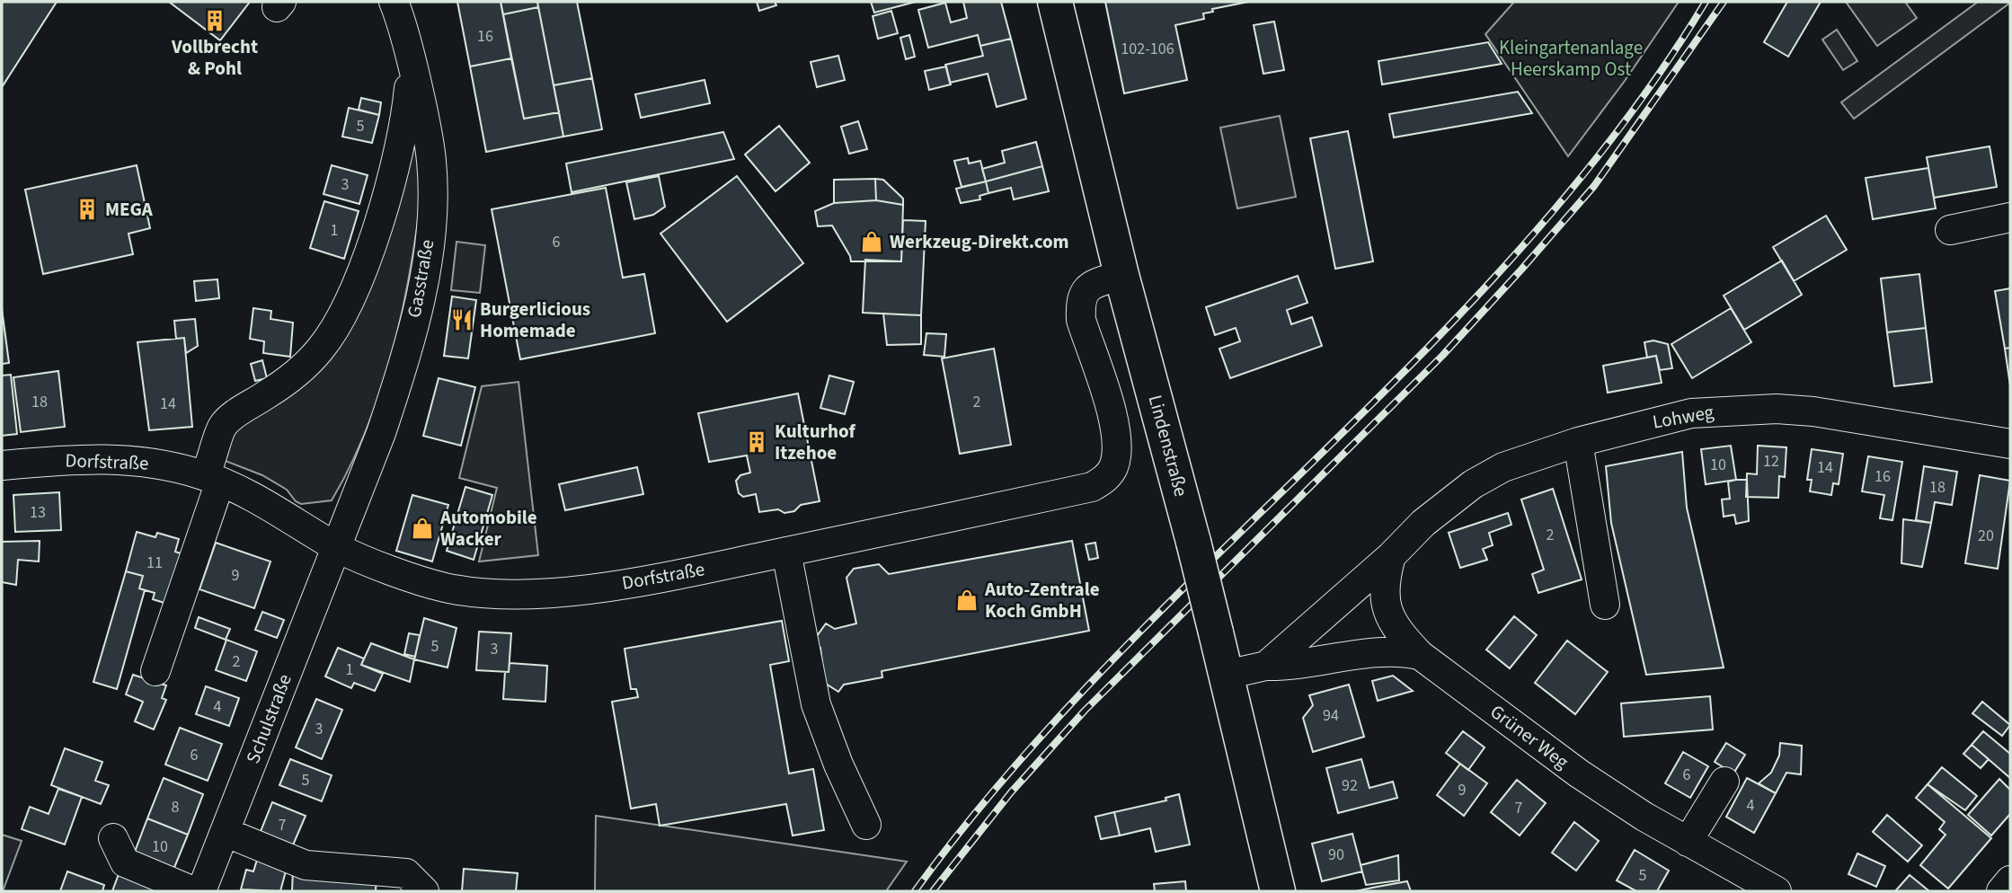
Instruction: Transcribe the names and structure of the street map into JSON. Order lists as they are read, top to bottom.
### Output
{
  "streets": {
    "main road": ["Lindenstraße"],
    "street": [
      "Gasstraße",
      "Lohweg",
      "Dorfstraße",
      "Schulstraße",
      "Grüner Weg"
    ]
  },
  "crossings": [
    ["Gasstraße", "Dorfstraße"],
    ["Gasstraße", "Schulstraße"],
    ["Lohweg", "Lindenstraße"],
    ["Lohweg", "Grüner Weg"],
    ["Lindenstraße", "Dorfstraße"],
    ["Dorfstraße", "Schulstraße"]
  ],
  "parks": ["Kleingartenanlage Heerskamp Ost"],
  "places": {
    "building": ["Vollbrecht & Pohl", "MEGA", "Kulturhof Itzehoe"],
    "shop": ["Werkzeug-Direkt.com", "Automobile Wacker", "Auto-Zentrale Koch GmbH"],
    "restaurant": ["Burgerlicious Homemade"]
  },
  "house_numbers": [
    "16",
    "102-106",
    "5",
    "3",
    "1",
    "6",
    "18",
    "2",
    "14",
    "12",
    "10",
    "14",
    "16",
    "18",
    "13",
    "2",
    "20",
    "11",
    "9",
    "5",
    "3",
    "2",
    "1",
    "4",
    "94",
    "3",
    "6",
    "6",
    "5",
    "92",
    "9",
    "4",
    "8",
    "7",
    "7",
    "10",
    "90",
    "5"
  ]
}
